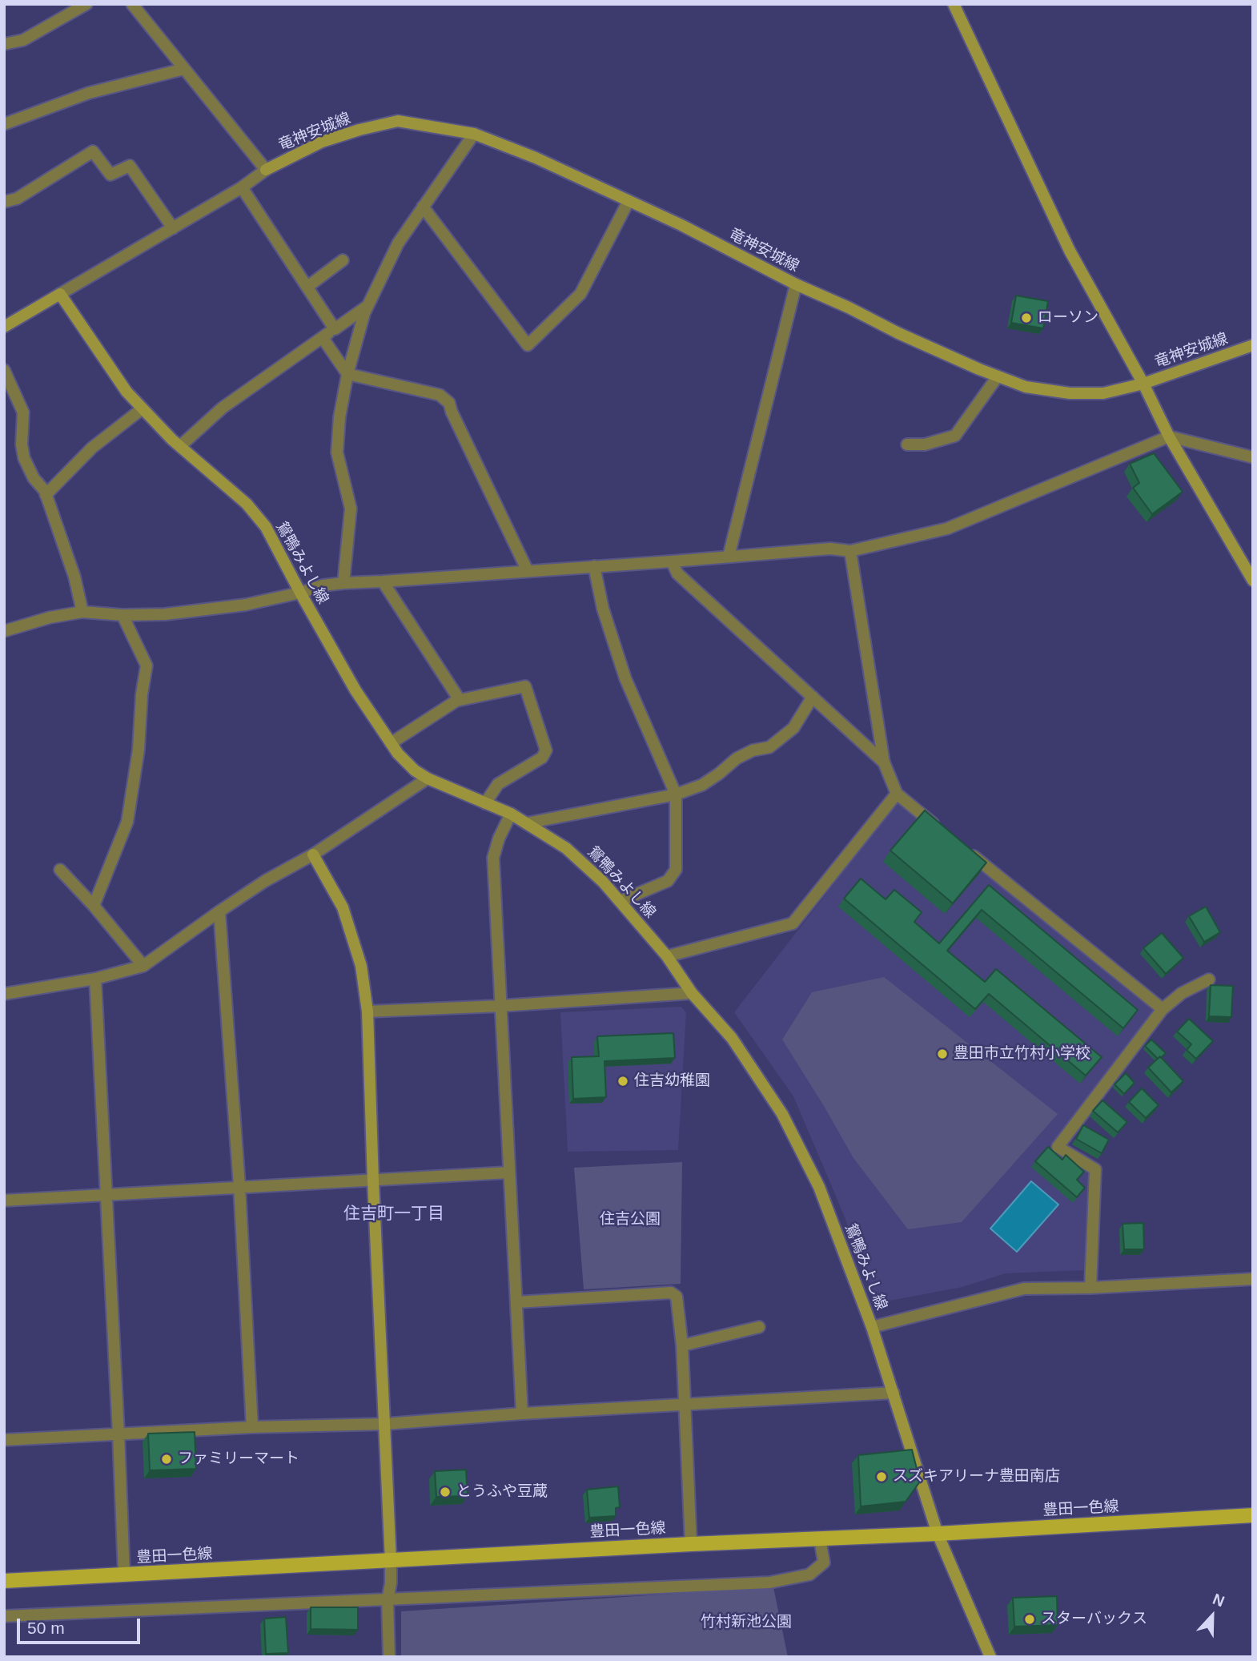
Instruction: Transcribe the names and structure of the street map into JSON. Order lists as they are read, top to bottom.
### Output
{
  "streets": {
    "main road": ["豊田一色線"],
    "street": ["竜神安城線", "鴛鴨みよし線"]
  },
  "crossings": [
    ["鴛鴨みよし線", "豊田一色線"]
  ],
  "districts": ["住吉町一丁目"],
  "parks": ["住吉公園", "竹村新池公園"],
  "places": [
    "ローソン",
    "豊田市立竹村小学校",
    "住吉幼稚園",
    "ファミリーマート",
    "スズキアリーナ豊田南店",
    "とうふや豆蔵",
    "スターバックス"
  ],
  "scale_bar": "50 m",
  "north": "top"
}
